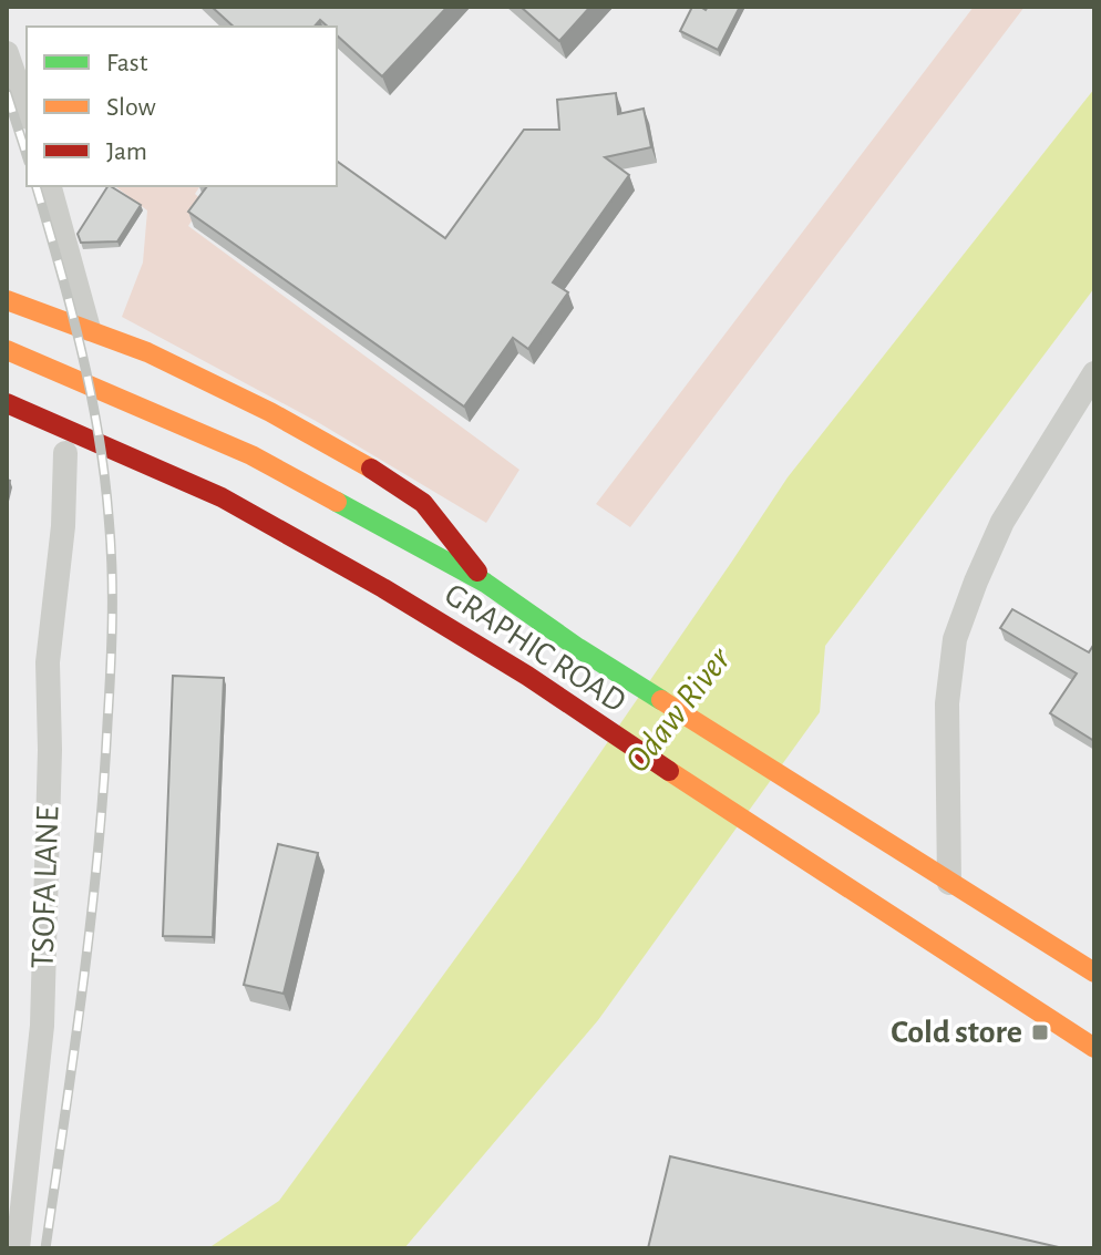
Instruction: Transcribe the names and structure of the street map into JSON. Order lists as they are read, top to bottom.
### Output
{
  "streets": {
    "main road": ["GRAPHIC ROAD"],
    "street": ["TSOFA LANE"]
  },
  "water": ["Odaw River"],
  "places": {
    "transit": ["Cold store"]
  },
  "legend": ["Fast", "Slow", "Jam"]
}
